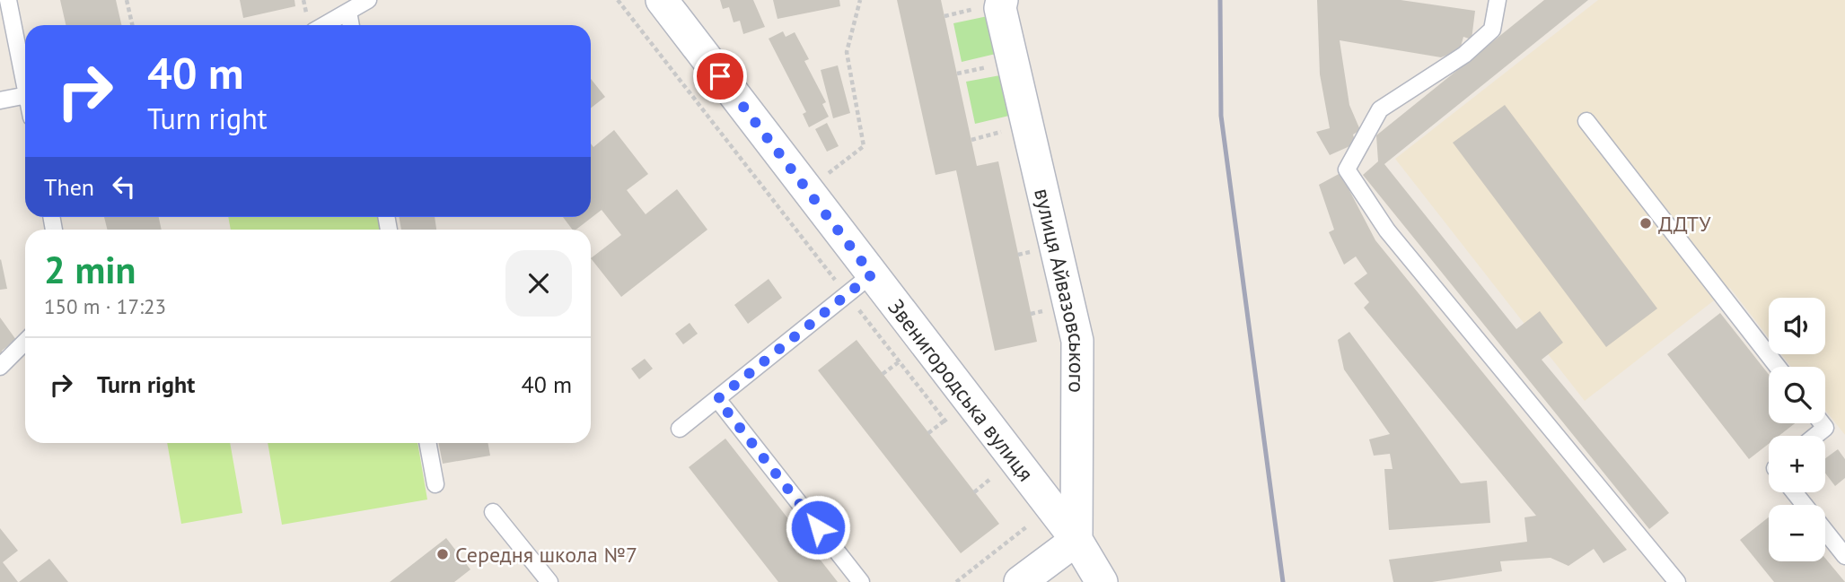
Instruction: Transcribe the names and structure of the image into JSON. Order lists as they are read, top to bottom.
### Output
{
  "streets": {
    "street": ["вулиця Айвазовського", "Звенигородська вулиця"]
  },
  "crossings": [
    ["вулиця Айвазовського", "Звенигородська вулиця"]
  ],
  "places": ["ДДТУ", "Середня школа №7"],
  "page": {
    "turn": ["40 m", "Turn right"],
    "then": "Then",
    "heading": ["2 min", "150 m · 17:23"],
    "map_buttons": ["+", "−"],
    "list": [
      {
        "name": "Turn right",
        "value": "40 m"
      }
    ]
  }
}
